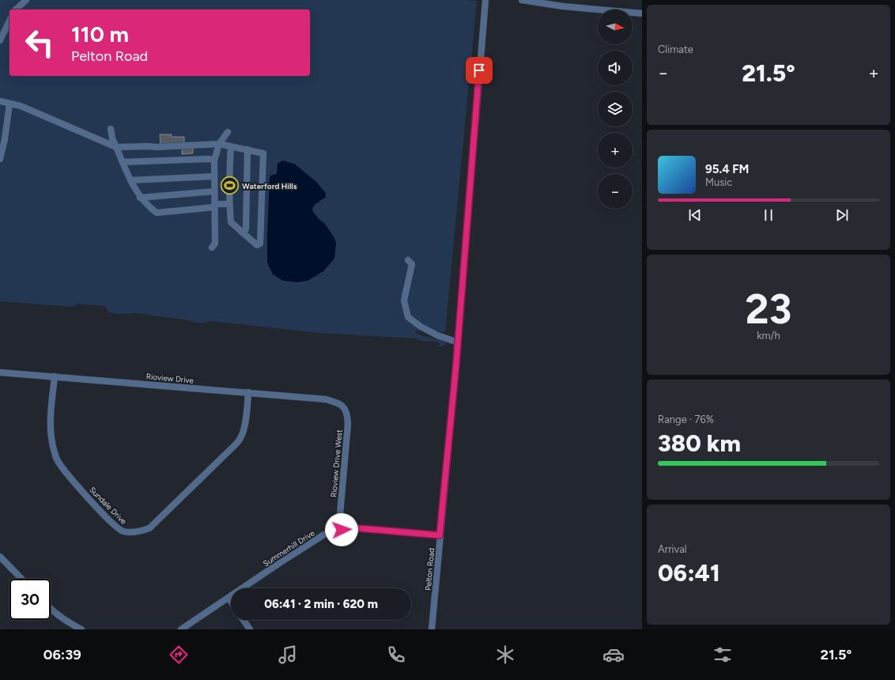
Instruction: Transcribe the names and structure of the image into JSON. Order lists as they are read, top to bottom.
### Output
{
  "streets": {
    "street": [
      "Rioview Drive",
      "Rioview Drive West",
      "Sundale Drive",
      "Summerhill Drive",
      "Pelton Road"
    ]
  },
  "crossings": [
    ["Rioview Drive", "Rioview Drive West"],
    ["Rioview Drive", "Sundale Drive"],
    ["Rioview Drive West", "Summerhill Drive"],
    ["Summerhill Drive", "Pelton Road"]
  ],
  "places": {
    "sports": ["Waterford Hills"]
  },
  "north": "right",
  "page": {
    "tile": [
      "Climate",
      ["23", "km/h"],
      ["Range · 76%", "380 km"],
      ["Arrival", "06:41"]
    ],
    "map_buttons": ["+", "−"],
    "turn": ["110 m", "Pelton Road"],
    "heat": ["−", "21.5°", "+"],
    "song": ["95.4 FM", "Music"],
    "limit": "30",
    "trip": "06:41 · 2 min · 620 m",
    "tabs": ["06:39", "21.5°"]
  }
}
